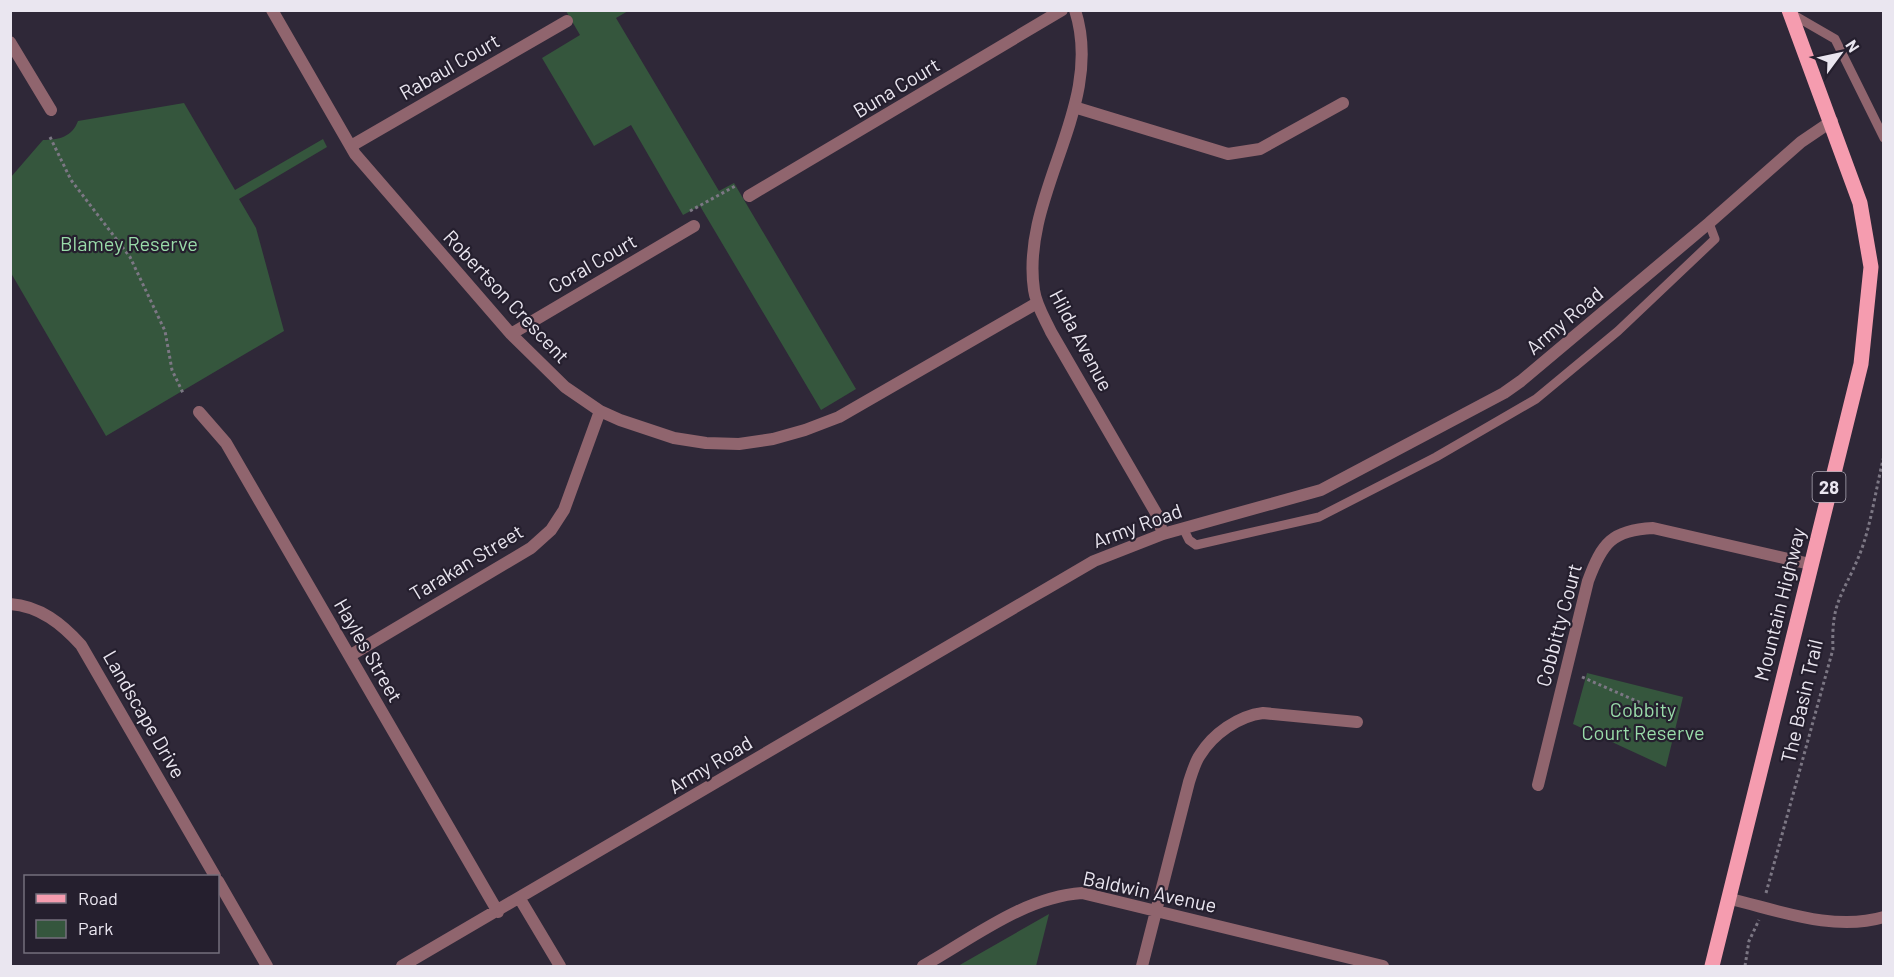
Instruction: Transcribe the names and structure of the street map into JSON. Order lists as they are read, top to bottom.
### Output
{
  "streets": {
    "main road": ["28", "Mountain Highway"],
    "street": [
      "Rabaul Court",
      "Buna Court",
      "Coral Court",
      "Robertson Crescent",
      "Army Road",
      "Hilda Avenue",
      "Tarakan Street",
      "Cobbitty Court",
      "Hayles Street",
      "Landscape Drive",
      "Baldwin Avenue"
    ],
    "path": ["The Basin Trail"]
  },
  "crossings": [
    ["Rabaul Court", "Robertson Crescent"],
    ["Coral Court", "Robertson Crescent"],
    ["Robertson Crescent", "Hilda Avenue"],
    ["Robertson Crescent", "Tarakan Street"],
    ["Army Road", "Hilda Avenue"],
    ["Army Road", "Mountain Highway"],
    ["Army Road", "Hayles Street"],
    ["Tarakan Street", "Hayles Street"],
    ["Mountain Highway", "Cobbitty Court"]
  ],
  "parks": ["Blamey Reserve", "Cobbity Court Reserve"],
  "legend": ["Road", "Park"],
  "north": "top right"
}
